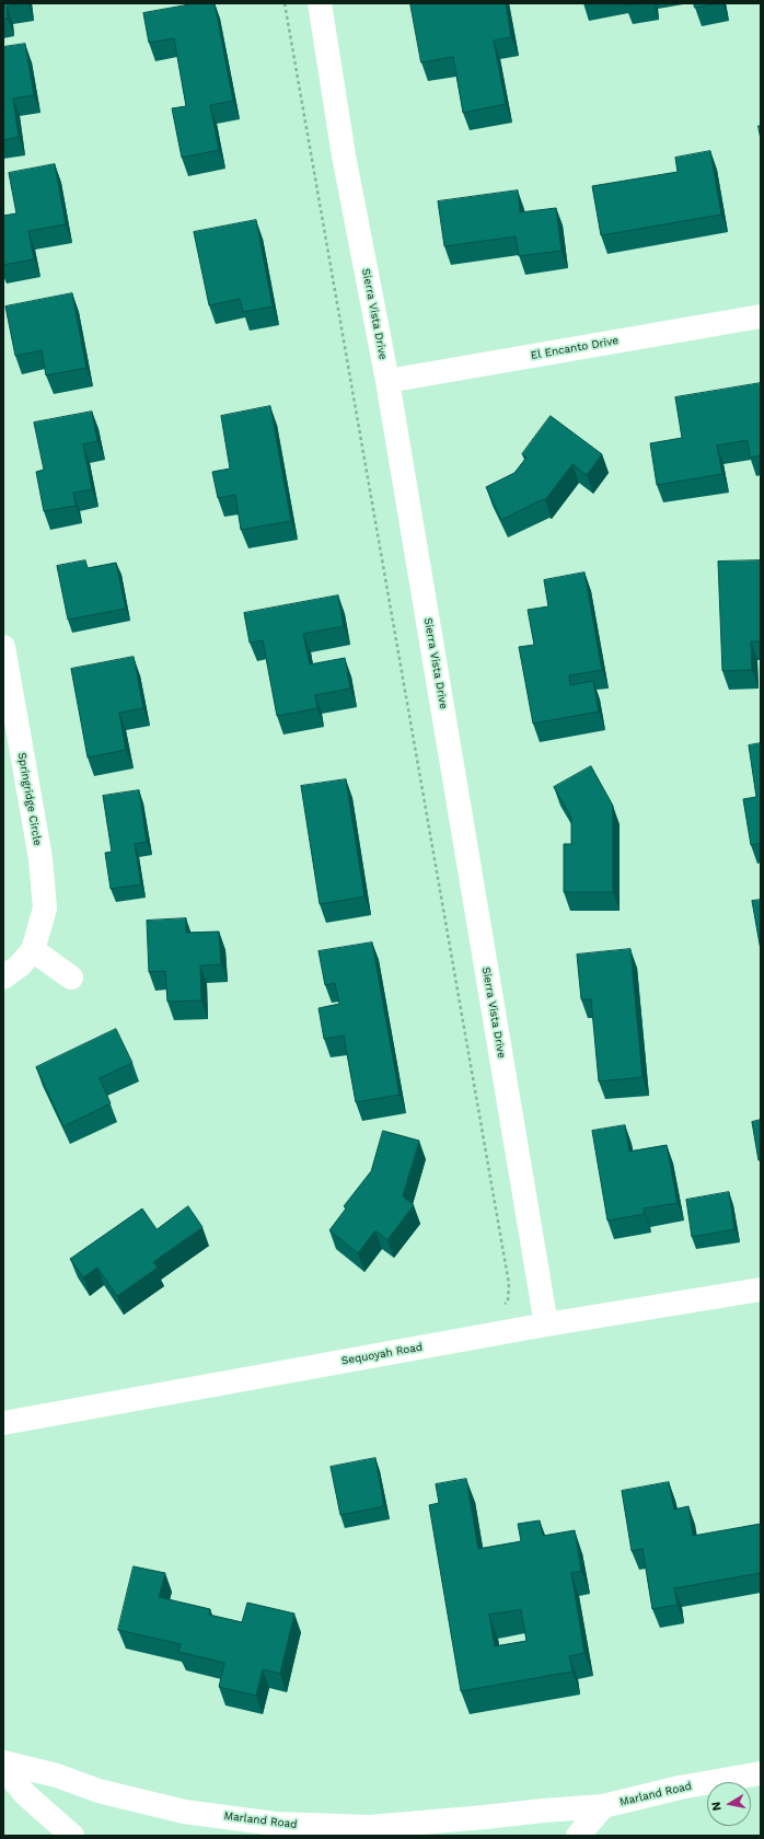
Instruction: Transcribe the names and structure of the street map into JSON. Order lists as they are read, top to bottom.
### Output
{
  "streets": {
    "street": [
      "Sierra Vista Drive",
      "El Encanto Drive",
      "Springridge Circle",
      "Sequoyah Road",
      "Marland Road"
    ]
  },
  "crossings": [
    ["Sierra Vista Drive", "El Encanto Drive"],
    ["Sierra Vista Drive", "Sequoyah Road"]
  ],
  "north": "left"
}
